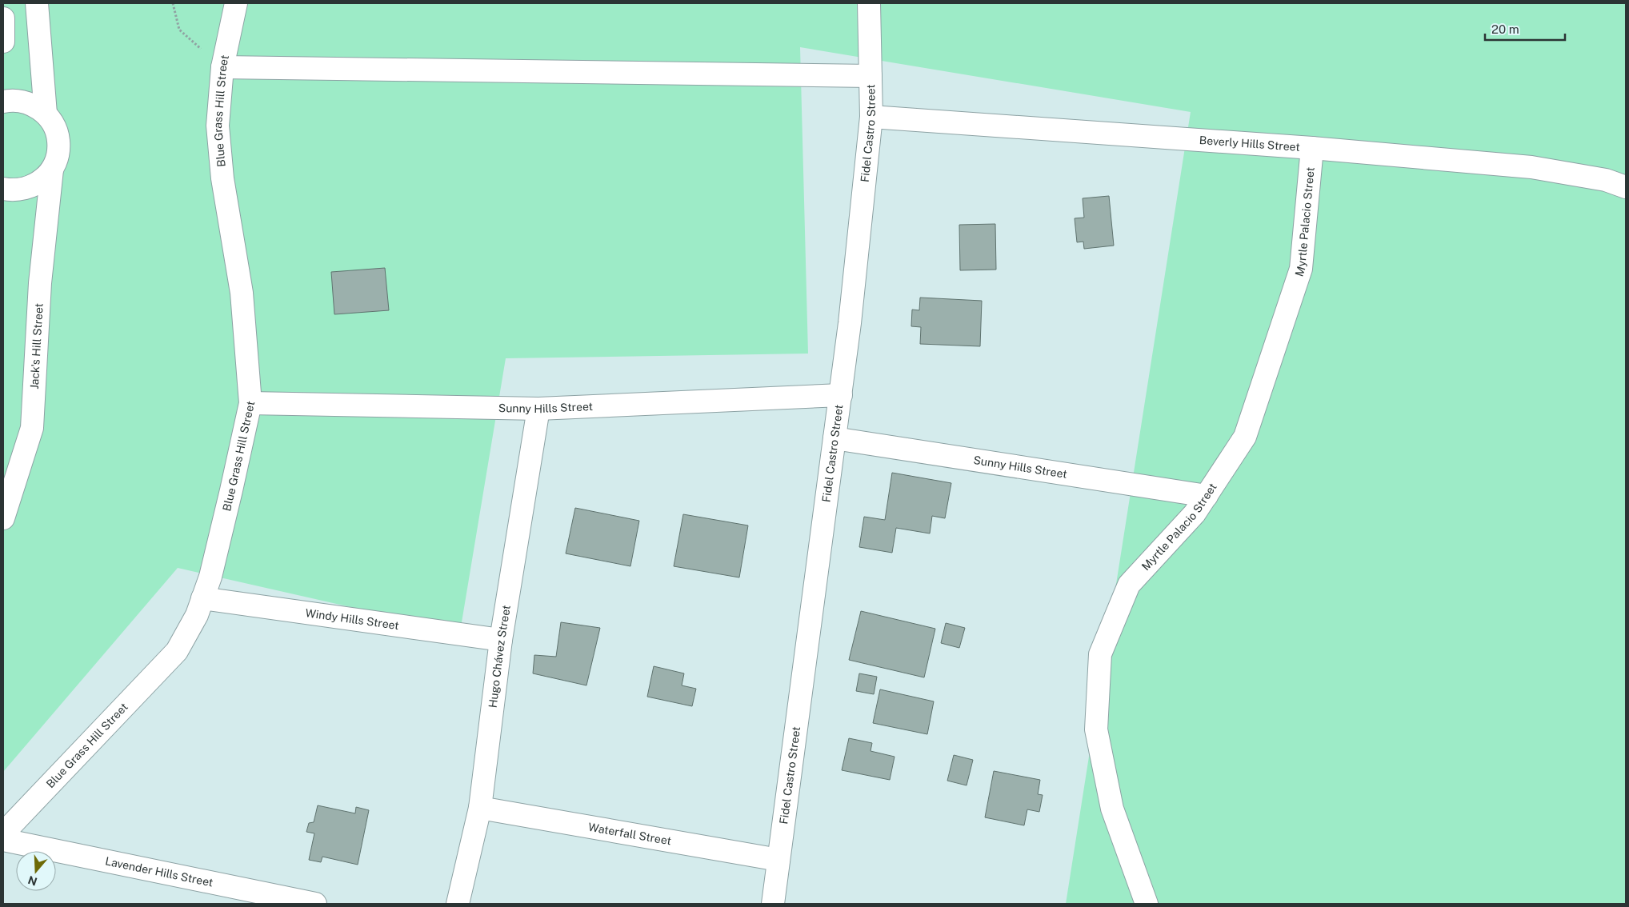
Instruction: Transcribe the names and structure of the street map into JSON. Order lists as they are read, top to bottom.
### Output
{
  "streets": {
    "street": [
      "Blue Grass Hill Street",
      "Fidel Castro Street",
      "Beverly Hills Street",
      "Myrtle Palacio Street",
      "Jack's Hill Street",
      "Sunny Hills Street",
      "Windy Hills Street",
      "Hugo Chávez Street",
      "Waterfall Street",
      "Lavender Hills Street"
    ]
  },
  "crossings": [
    ["Blue Grass Hill Street", "Sunny Hills Street"],
    ["Blue Grass Hill Street", "Windy Hills Street"],
    ["Fidel Castro Street", "Beverly Hills Street"],
    ["Fidel Castro Street", "Sunny Hills Street"],
    ["Fidel Castro Street", "Waterfall Street"],
    ["Beverly Hills Street", "Myrtle Palacio Street"],
    ["Myrtle Palacio Street", "Sunny Hills Street"],
    ["Sunny Hills Street", "Hugo Chávez Street"],
    ["Windy Hills Street", "Hugo Chávez Street"],
    ["Hugo Chávez Street", "Waterfall Street"]
  ],
  "scale_bar": "20 m",
  "north": "bottom"
}
